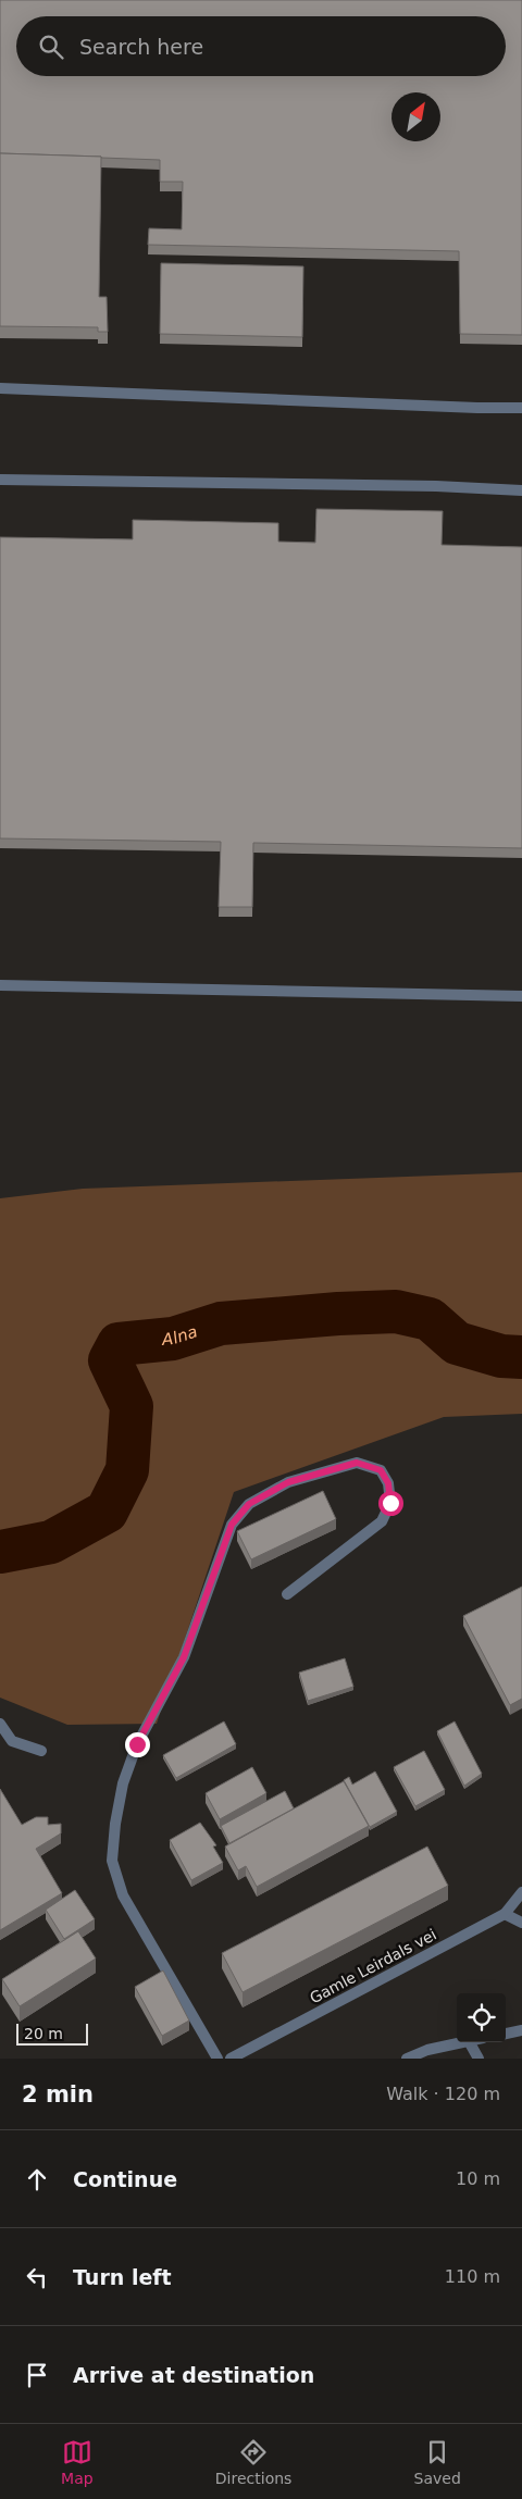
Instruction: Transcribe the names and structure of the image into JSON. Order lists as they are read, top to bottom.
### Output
{
  "streets": {
    "street": ["Gamle Leirdals vei"]
  },
  "water": ["Alna"],
  "scale_bar": "20 m",
  "north": "top right",
  "page": {
    "search": "Search here",
    "scale": "20 m",
    "heading": ["2 min", "Walk · 120 m"],
    "list": [
      ["Continue", "10 m"],
      ["Turn left", "110 m"],
      "Arrive at destination"
    ],
    "nav": ["Map", "Directions", "Saved"]
  }
}
